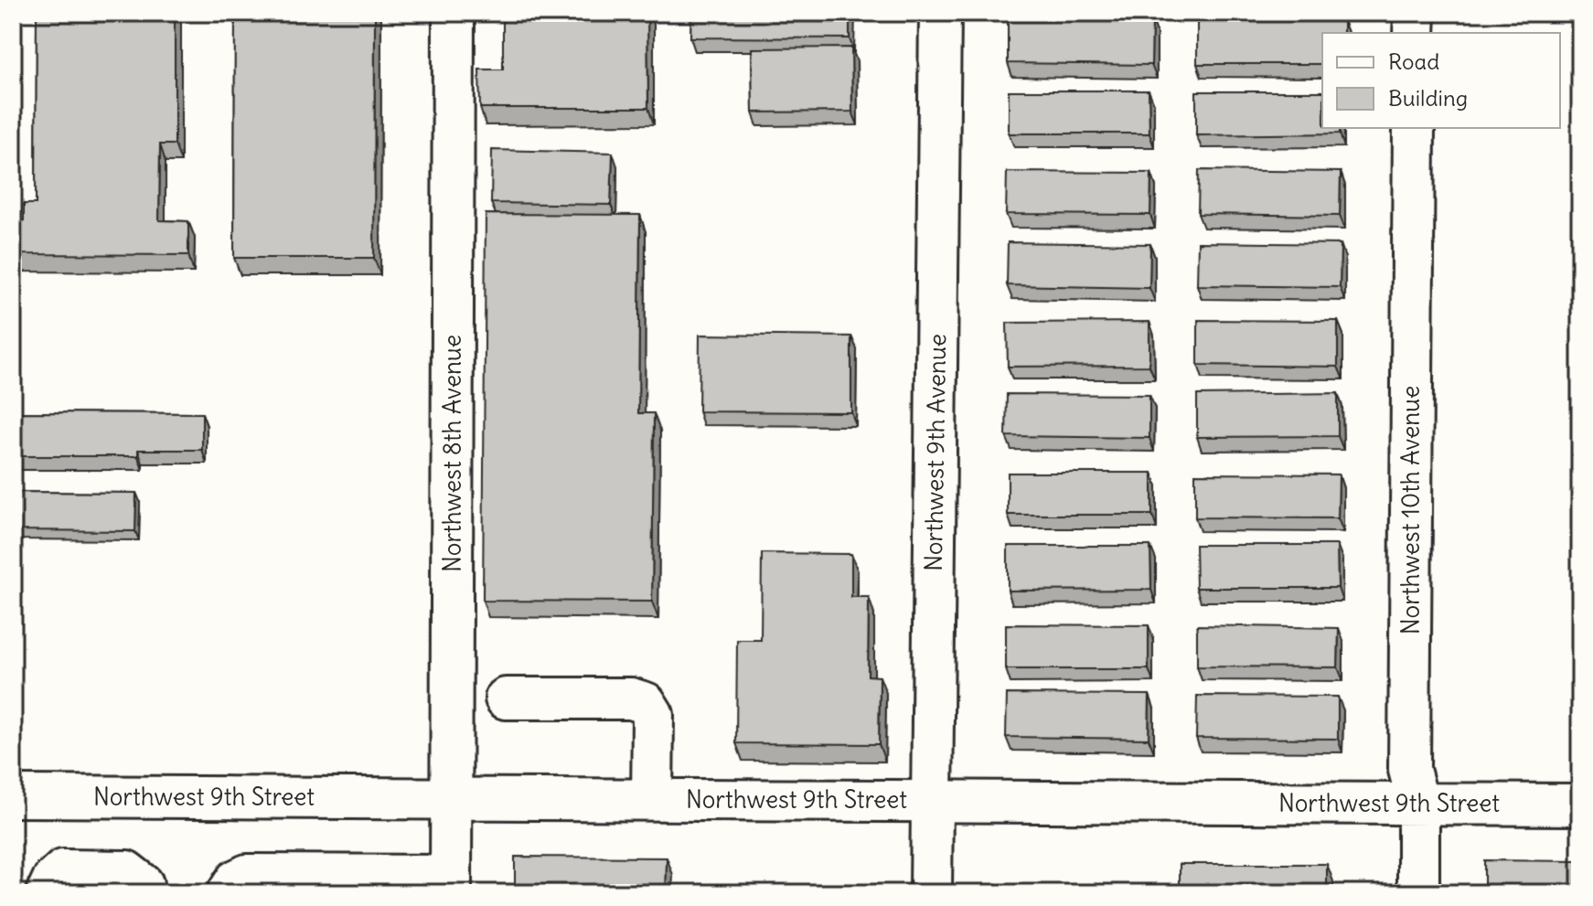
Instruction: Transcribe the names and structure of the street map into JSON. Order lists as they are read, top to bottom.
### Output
{
  "streets": {
    "street": [
      "Northwest 9th Avenue",
      "Northwest 8th Avenue",
      "Northwest 10th Avenue",
      "Northwest 9th Street"
    ]
  },
  "crossings": [
    ["Northwest 9th Avenue", "Northwest 9th Street"],
    ["Northwest 8th Avenue", "Northwest 9th Street"],
    ["Northwest 10th Avenue", "Northwest 9th Street"]
  ],
  "legend": ["Road", "Building"]
}
